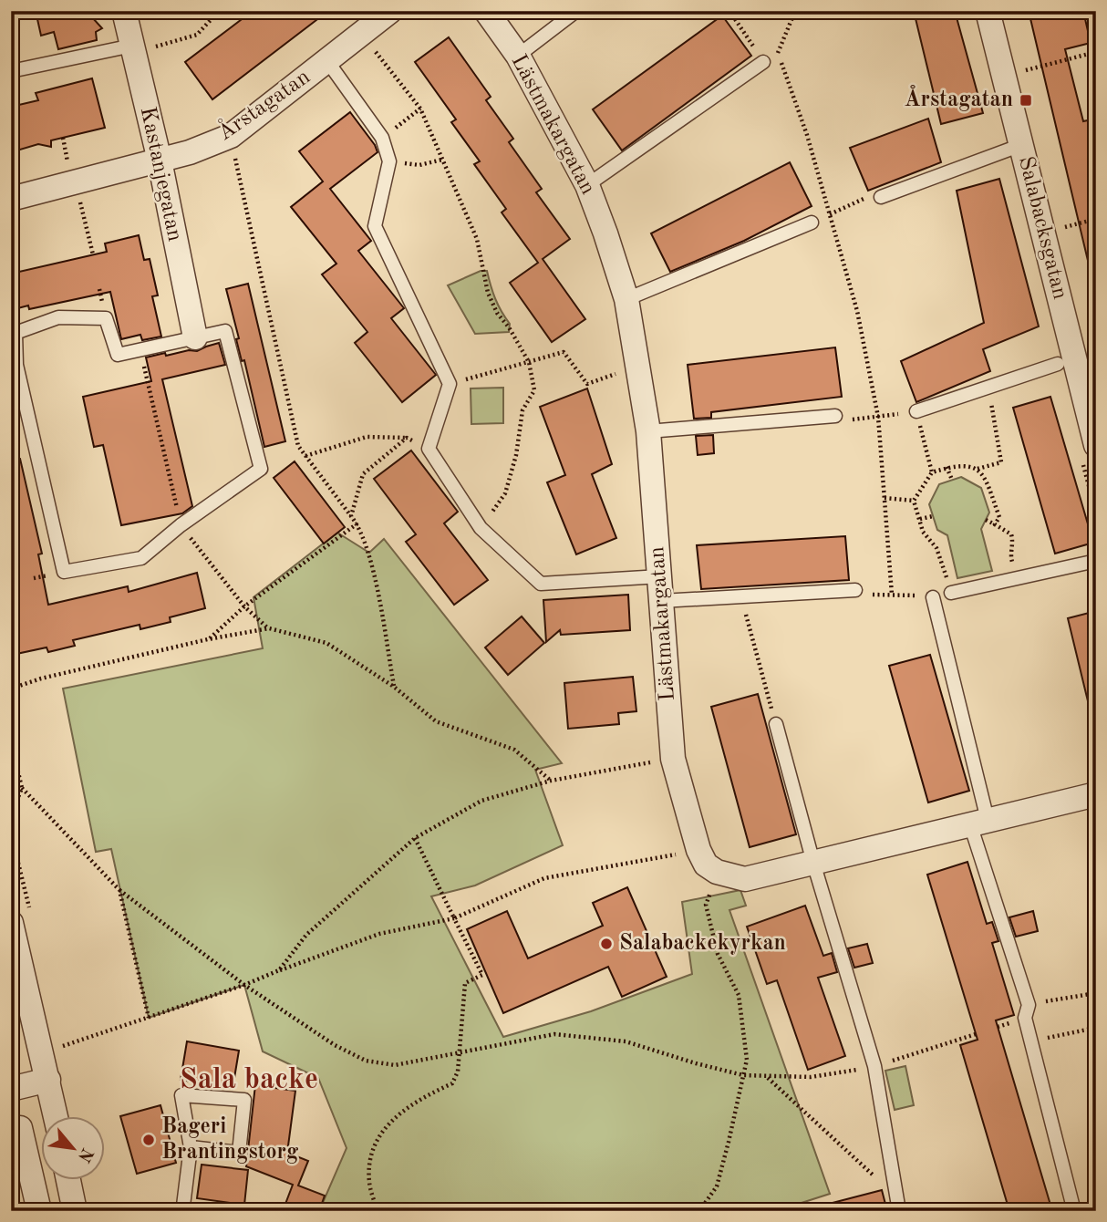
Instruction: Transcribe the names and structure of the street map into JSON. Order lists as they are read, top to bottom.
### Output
{
  "streets": {
    "street": [
      "Årstagatan",
      "Lästmakargatan",
      "Kastanjegatan",
      "Salabacksgatan"
    ]
  },
  "crossings": [
    ["Årstagatan", "Kastanjegatan"]
  ],
  "districts": ["Sala backe"],
  "places": {
    "transit": ["Årstagatan"],
    "other": ["Salabackekyrkan", "Bageri Brantingstorg"]
  },
  "north": "bottom right"
}
